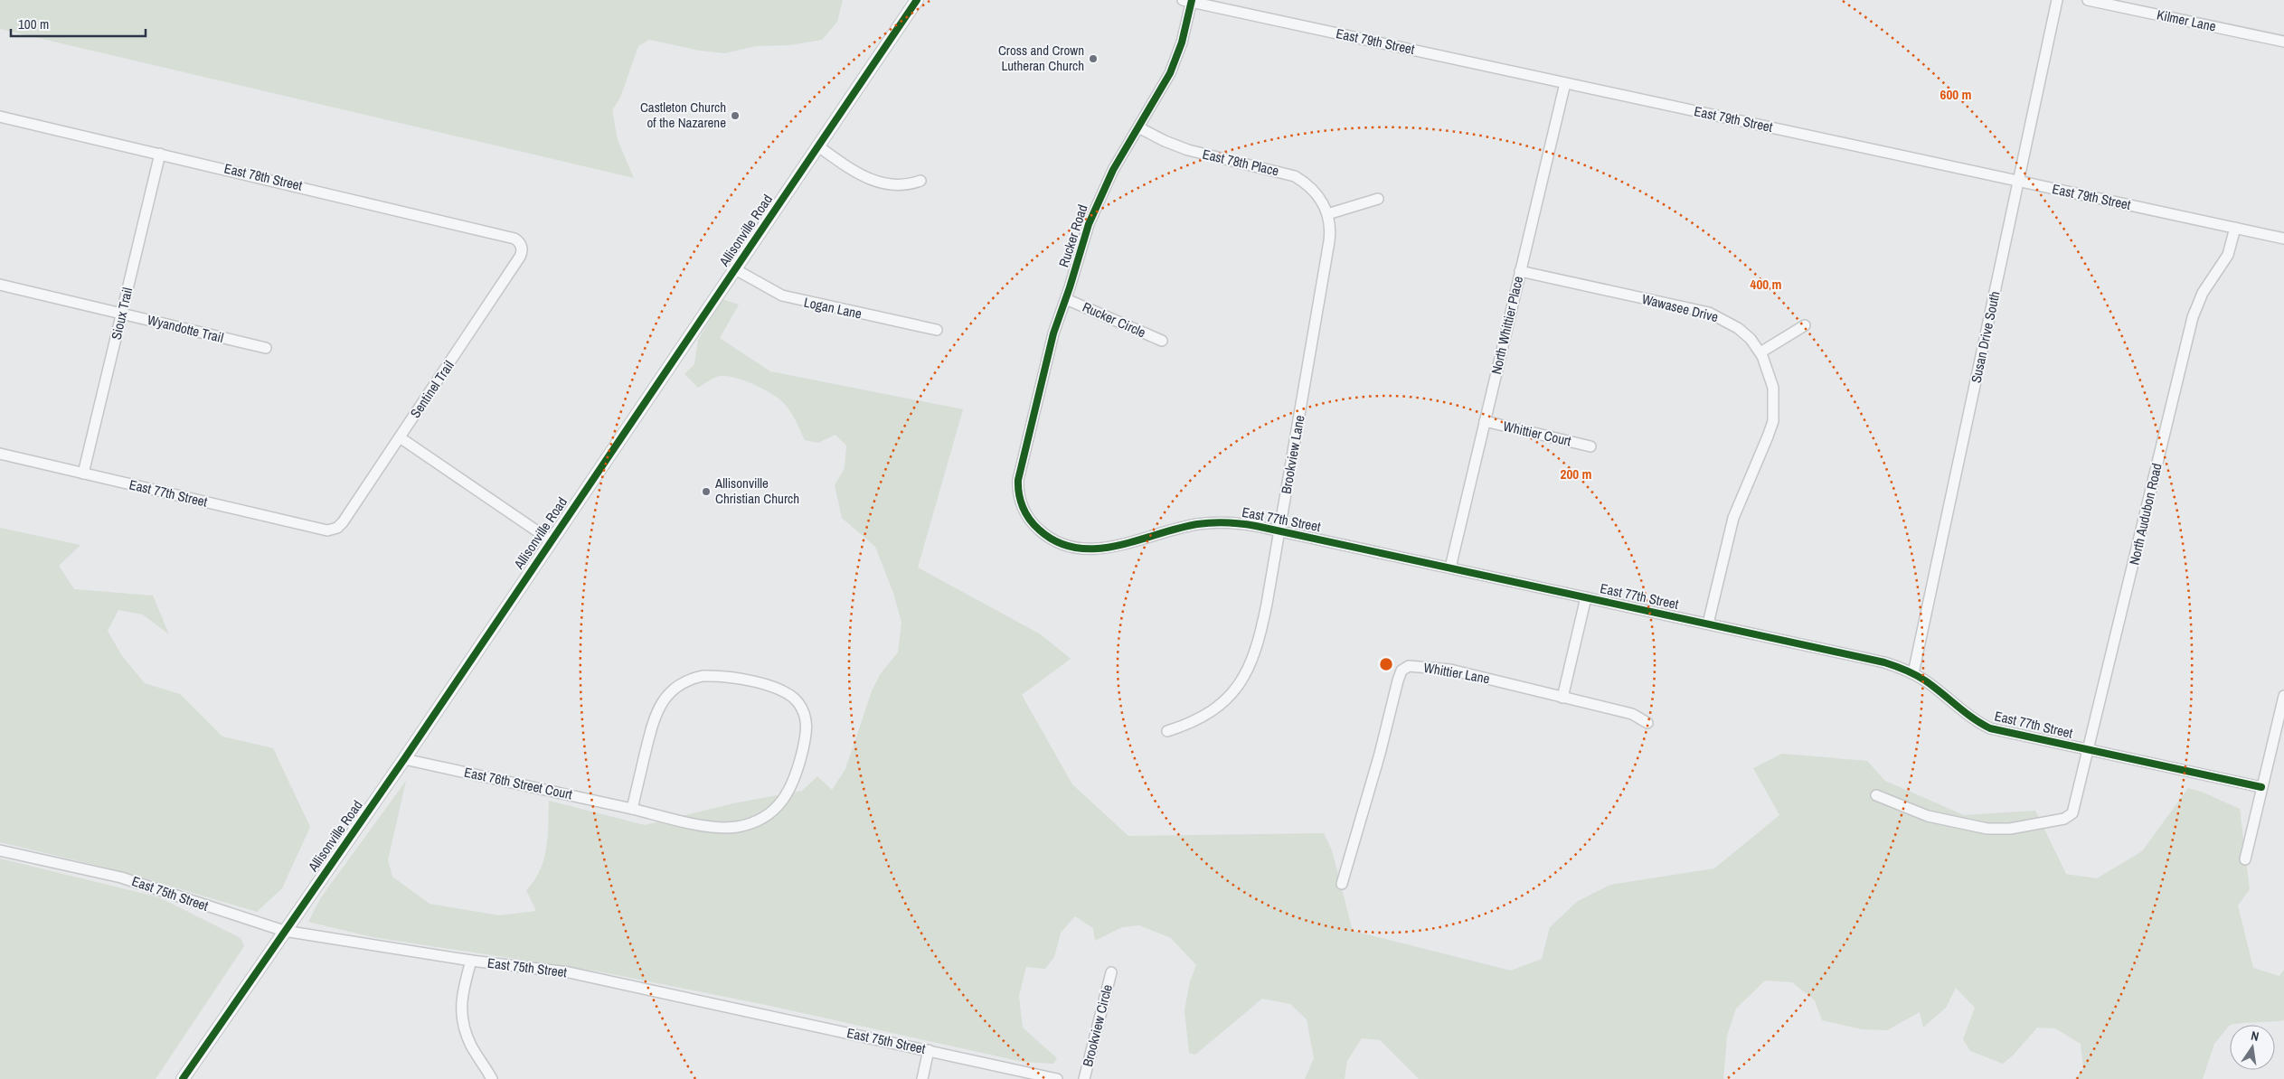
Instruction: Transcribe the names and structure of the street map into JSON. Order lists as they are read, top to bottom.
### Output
{
  "streets": {
    "main road": ["Allisonville Road"],
    "street": [
      "Kilmer Lane",
      "East 79th Street",
      "East 78th Place",
      "East 78th Street",
      "Rucker Road",
      "Logan Lane",
      "Wawasee Drive",
      "Sioux Trail",
      "Rucker Circle",
      "North Whittier Place",
      "Wyandotte Trail",
      "Susan Drive South",
      "Sentinel Trail",
      "Whittier Court",
      "Brookview Lane",
      "East 77th Street",
      "North Audubon Road",
      "Whittier Lane",
      "East 76th Street Court",
      "East 75th Street",
      "Brookview Circle"
    ]
  },
  "crossings": [
    ["East 79th Street", "Rucker Road"],
    ["East 79th Street", "North Whittier Place"],
    ["East 79th Street", "Susan Drive South"],
    ["East 79th Street", "North Audubon Road"],
    ["East 78th Place", "Rucker Road"],
    ["East 78th Place", "Brookview Lane"],
    ["East 78th Street", "Sioux Trail"],
    ["East 78th Street", "Sentinel Trail"],
    ["Allisonville Road", "Logan Lane"],
    ["Allisonville Road", "East 76th Street Court"],
    ["Allisonville Road", "East 75th Street"],
    ["Rucker Road", "Rucker Circle"],
    ["Rucker Road", "East 77th Street"],
    ["Wawasee Drive", "North Whittier Place"],
    ["Wawasee Drive", "East 77th Street"],
    ["Sioux Trail", "Wyandotte Trail"],
    ["Sioux Trail", "East 77th Street"],
    ["North Whittier Place", "Whittier Court"],
    ["North Whittier Place", "East 77th Street"],
    ["Susan Drive South", "East 77th Street"],
    ["Sentinel Trail", "East 77th Street"],
    ["Brookview Lane", "East 77th Street"],
    ["East 77th Street", "North Audubon Road"]
  ],
  "places": ["Cross and Crown Lutheran Church", "Castleton Church of the Nazarene", "Allisonville Christian Church"],
  "scale_bar": "100 m",
  "north": "top",
  "rings": ["600 m", "400 m", "200 m"]
}
